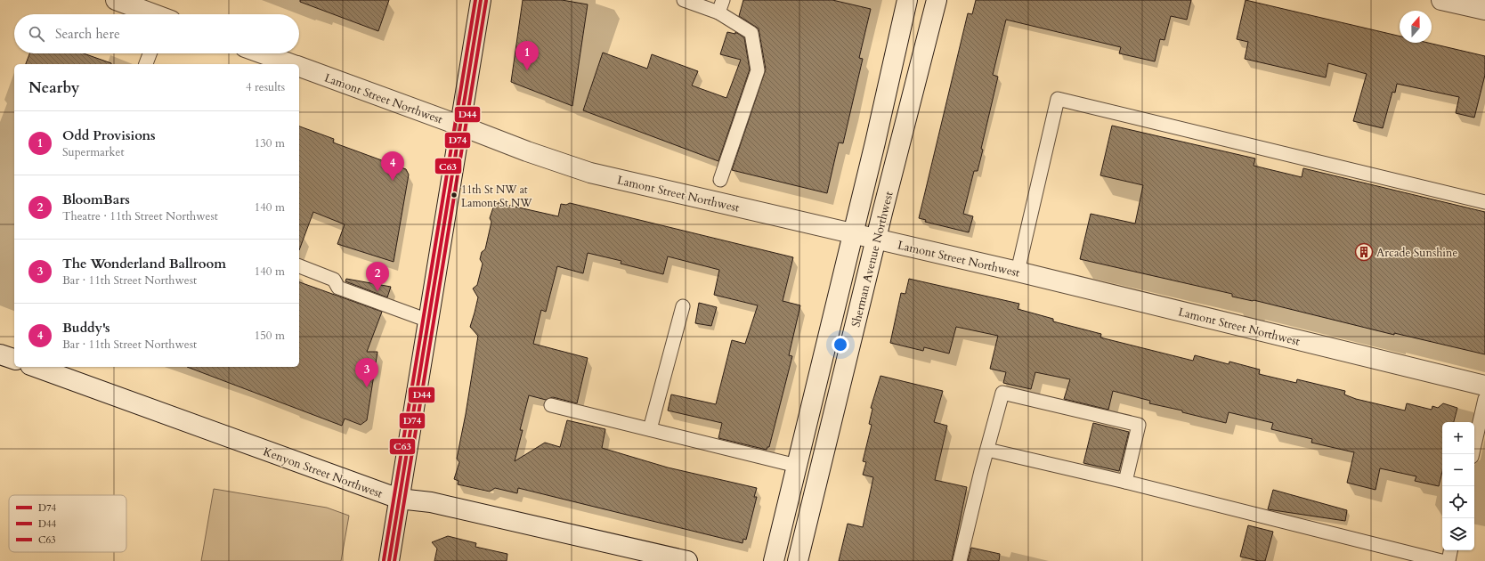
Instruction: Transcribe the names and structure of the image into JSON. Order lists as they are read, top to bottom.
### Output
{
  "streets": {
    "street": ["Lamont Street Northwest", "Sherman Avenue Northwest", "Kenyon Street Northwest"]
  },
  "crossings": [
    ["Lamont Street Northwest", "Sherman Avenue Northwest"]
  ],
  "places": {
    "other": ["11th St NW at Lamont St NW"],
    "building": ["Arcade Sunshine"]
  },
  "lines": ["transit line D74", "transit line C63", "transit line D44"],
  "legend": ["D74", "D44", "C63"],
  "north": "top",
  "page": {
    "search": "Search here",
    "pins": [
      "1",
      "4",
      "2",
      "3"
    ],
    "heading": ["Nearby", "4 results"],
    "list": [
      {
        "mark": "1",
        "name": "Odd Provisions",
        "note": "Supermarket",
        "value": "130 m"
      },
      {
        "mark": "2",
        "name": "BloomBars",
        "note": "Theatre · 11th Street Northwest",
        "value": "140 m"
      },
      {
        "mark": "3",
        "name": "The Wonderland Ballroom",
        "note": "Bar · 11th Street Northwest",
        "value": "140 m"
      },
      {
        "mark": "4",
        "name": "Buddy's",
        "note": "Bar · 11th Street Northwest",
        "value": "150 m"
      }
    ],
    "map_buttons": ["+", "−"]
  }
}
